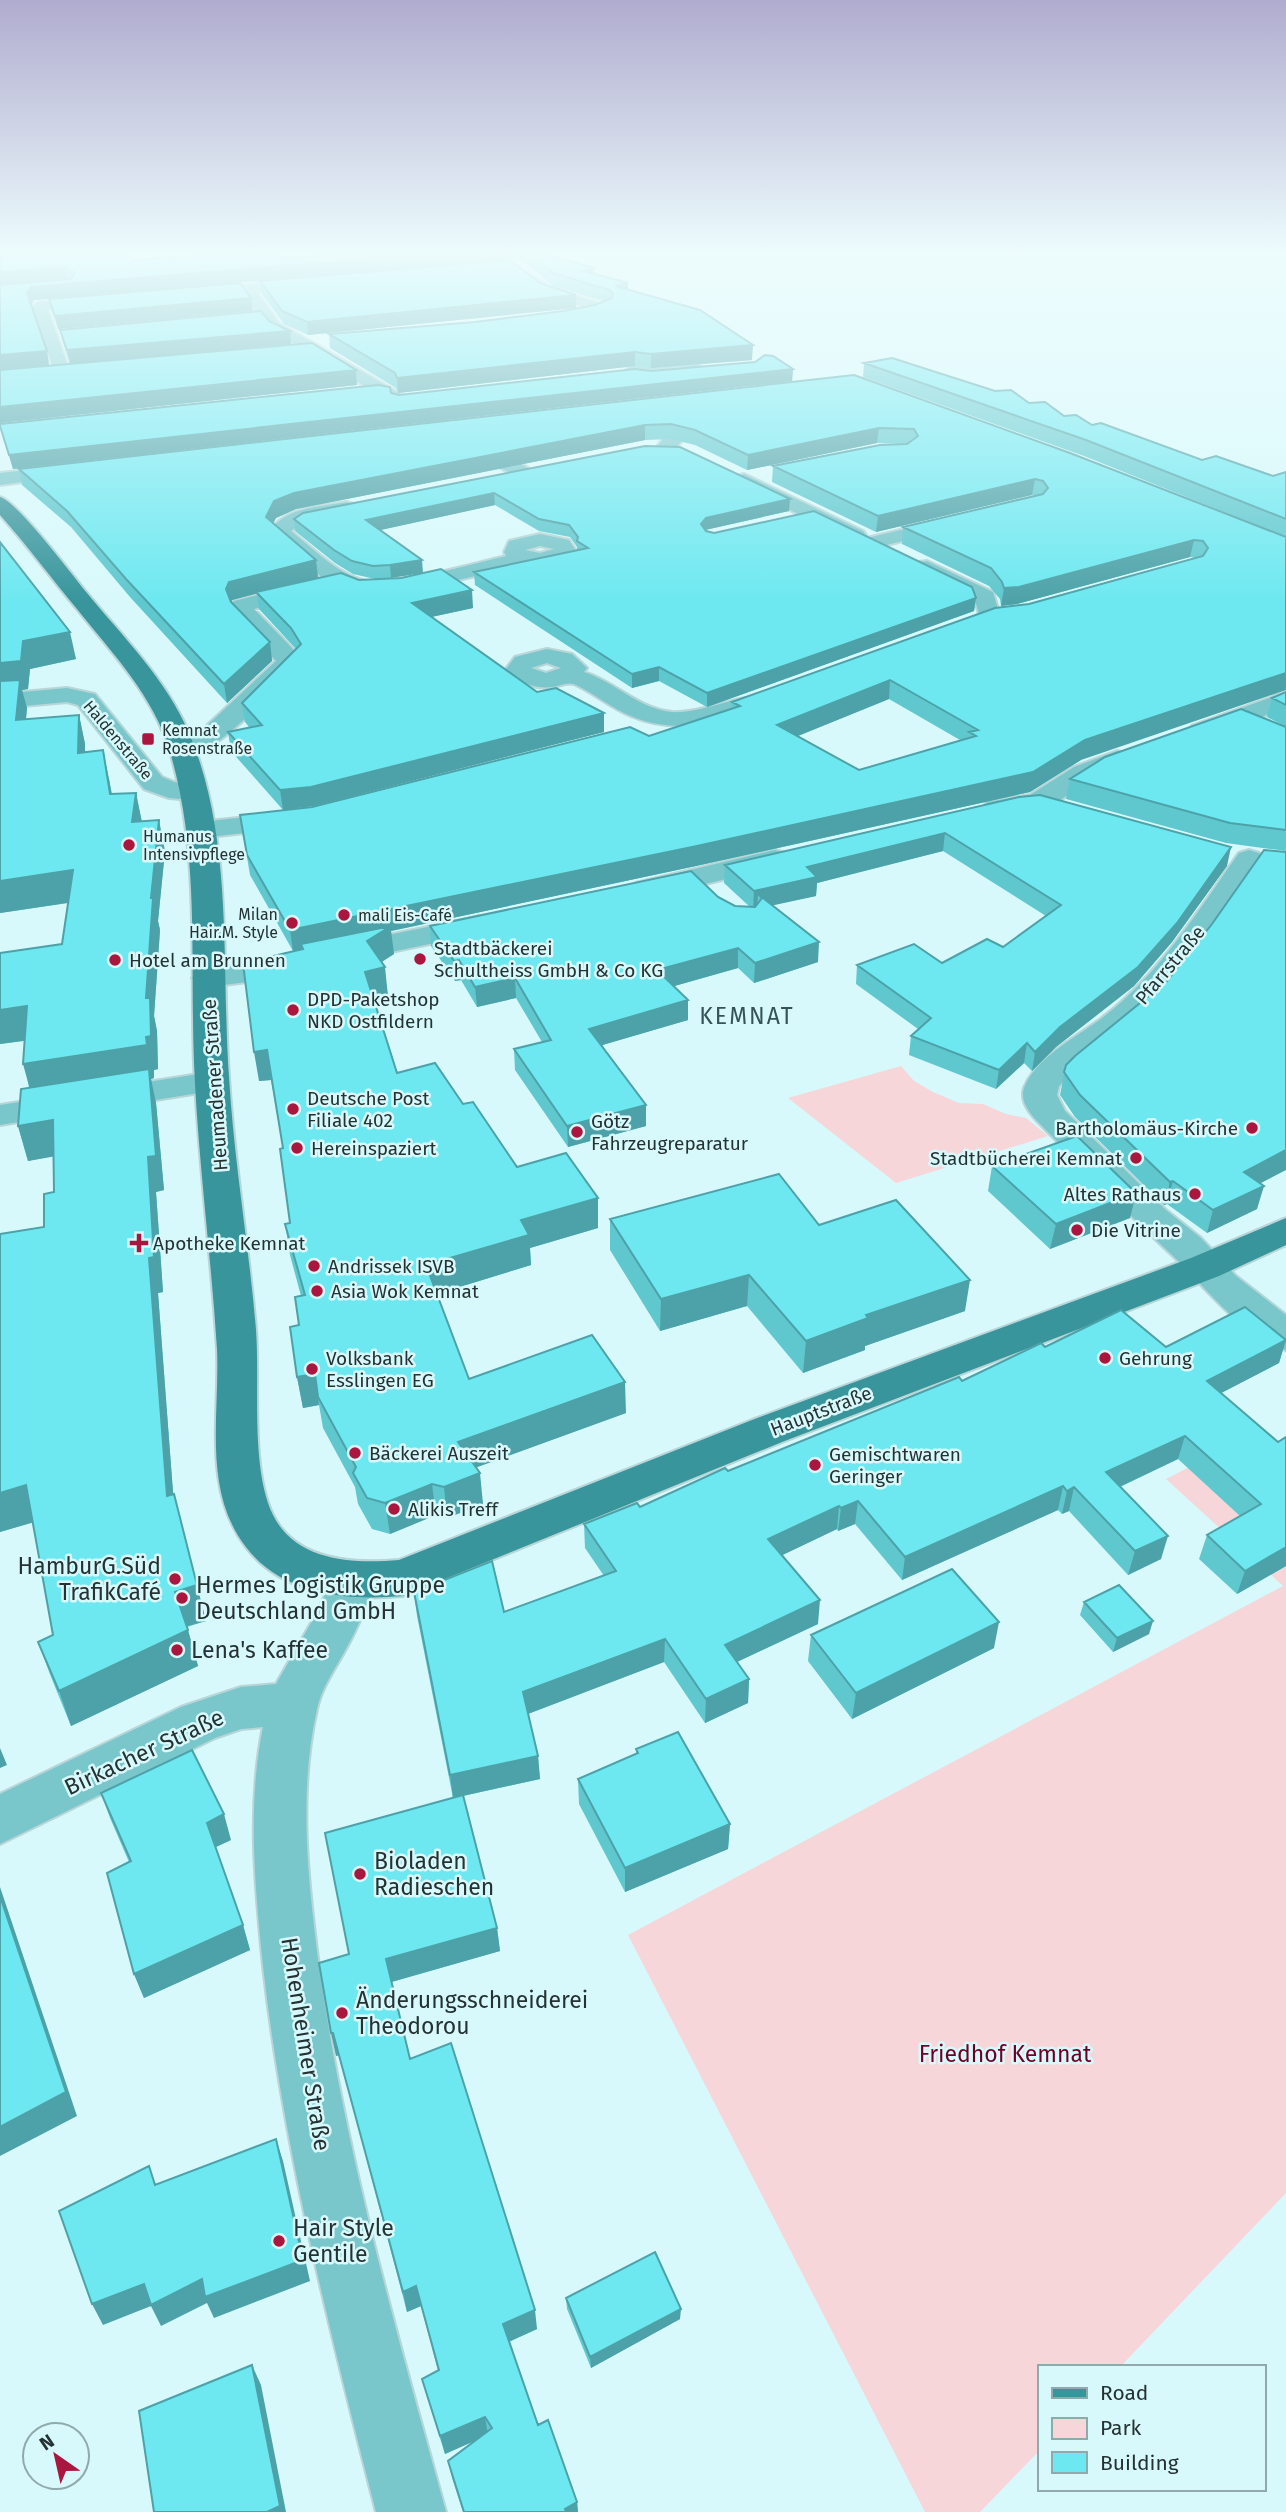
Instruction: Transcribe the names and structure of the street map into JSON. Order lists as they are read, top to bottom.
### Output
{
  "streets": {
    "main road": ["Heumadener Straße", "Hauptstraße"],
    "street": [
      "Haldenstraße",
      "Pfarrstraße",
      "Birkacher Straße",
      "Hohenheimer Straße"
    ]
  },
  "crossings": [
    ["Haldenstraße", "Heumadener Straße"],
    ["Pfarrstraße", "Hauptstraße"],
    ["Heumadener Straße", "Hauptstraße"],
    ["Heumadener Straße", "Hohenheimer Straße"],
    ["Hauptstraße", "Hohenheimer Straße"],
    ["Birkacher Straße", "Hohenheimer Straße"]
  ],
  "districts": ["KEMNAT"],
  "parks": ["Friedhof Kemnat"],
  "places": {
    "transit": ["Kemnat Rosenstraße"],
    "other": [
      "Humanus Intensivpflege",
      "mali Eis-Café",
      "Milan Hair.M. Style",
      "Stadtbäckerei Schultheiss GmbH & Co KG",
      "Hotel am Brunnen",
      "DPD-Paketshop NKD Ostfildern",
      "Deutsche Post Filiale 402",
      "Bartholomäus-Kirche",
      "Götz Fahrzeugreparatur",
      "Hereinspaziert",
      "Stadtbücherei Kemnat",
      "Altes Rathaus",
      "Die Vitrine",
      "Andrissek ISVB",
      "Asia Wok Kemnat",
      "Gehrung",
      "Volksbank Esslingen EG",
      "Bäckerei Auszeit",
      "Gemischtwaren Geringer",
      "Alikis Treff",
      "HamburG.Süd TrafikCafé",
      "Hermes Logistik Gruppe Deutschland GmbH",
      "Lena's Kaffee",
      "Bioladen Radieschen",
      "Änderungsschneiderei Theodorou",
      "Hair Style Gentile"
    ],
    "health": ["Apotheke Kemnat"]
  },
  "legend": ["Road", "Park", "Building"],
  "north": "top left"
}
